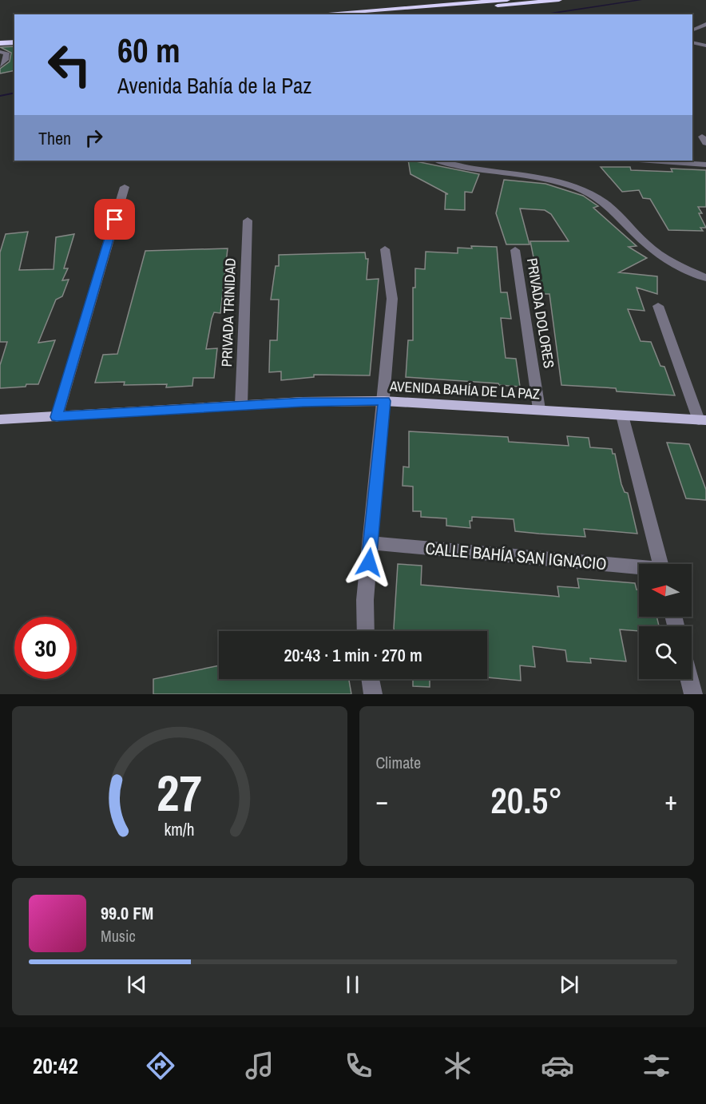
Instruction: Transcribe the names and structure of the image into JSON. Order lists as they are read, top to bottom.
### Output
{
  "streets": {
    "main road": ["AVENIDA BAHÍA DE LA PAZ"],
    "street": ["PRIVADA TRINIDAD", "PRIVADA DOLORES", "CALLE BAHÍA SAN IGNACIO"]
  },
  "crossings": [
    ["PRIVADA TRINIDAD", "AVENIDA BAHÍA DE LA PAZ"],
    ["PRIVADA DOLORES", "AVENIDA BAHÍA DE LA PAZ"]
  ],
  "north": "left",
  "page": {
    "turn": ["60 m", "Avenida Bahía de la Paz"],
    "then": "Then",
    "limit": "30",
    "trip": "20:43 · 1 min · 270 m",
    "tile": "Climate",
    "heat": ["−", "20.5°", "+"],
    "song": ["99.0 FM", "Music"],
    "tabs": "20:42",
    "gauge": ["27", "km/h"]
  }
}
